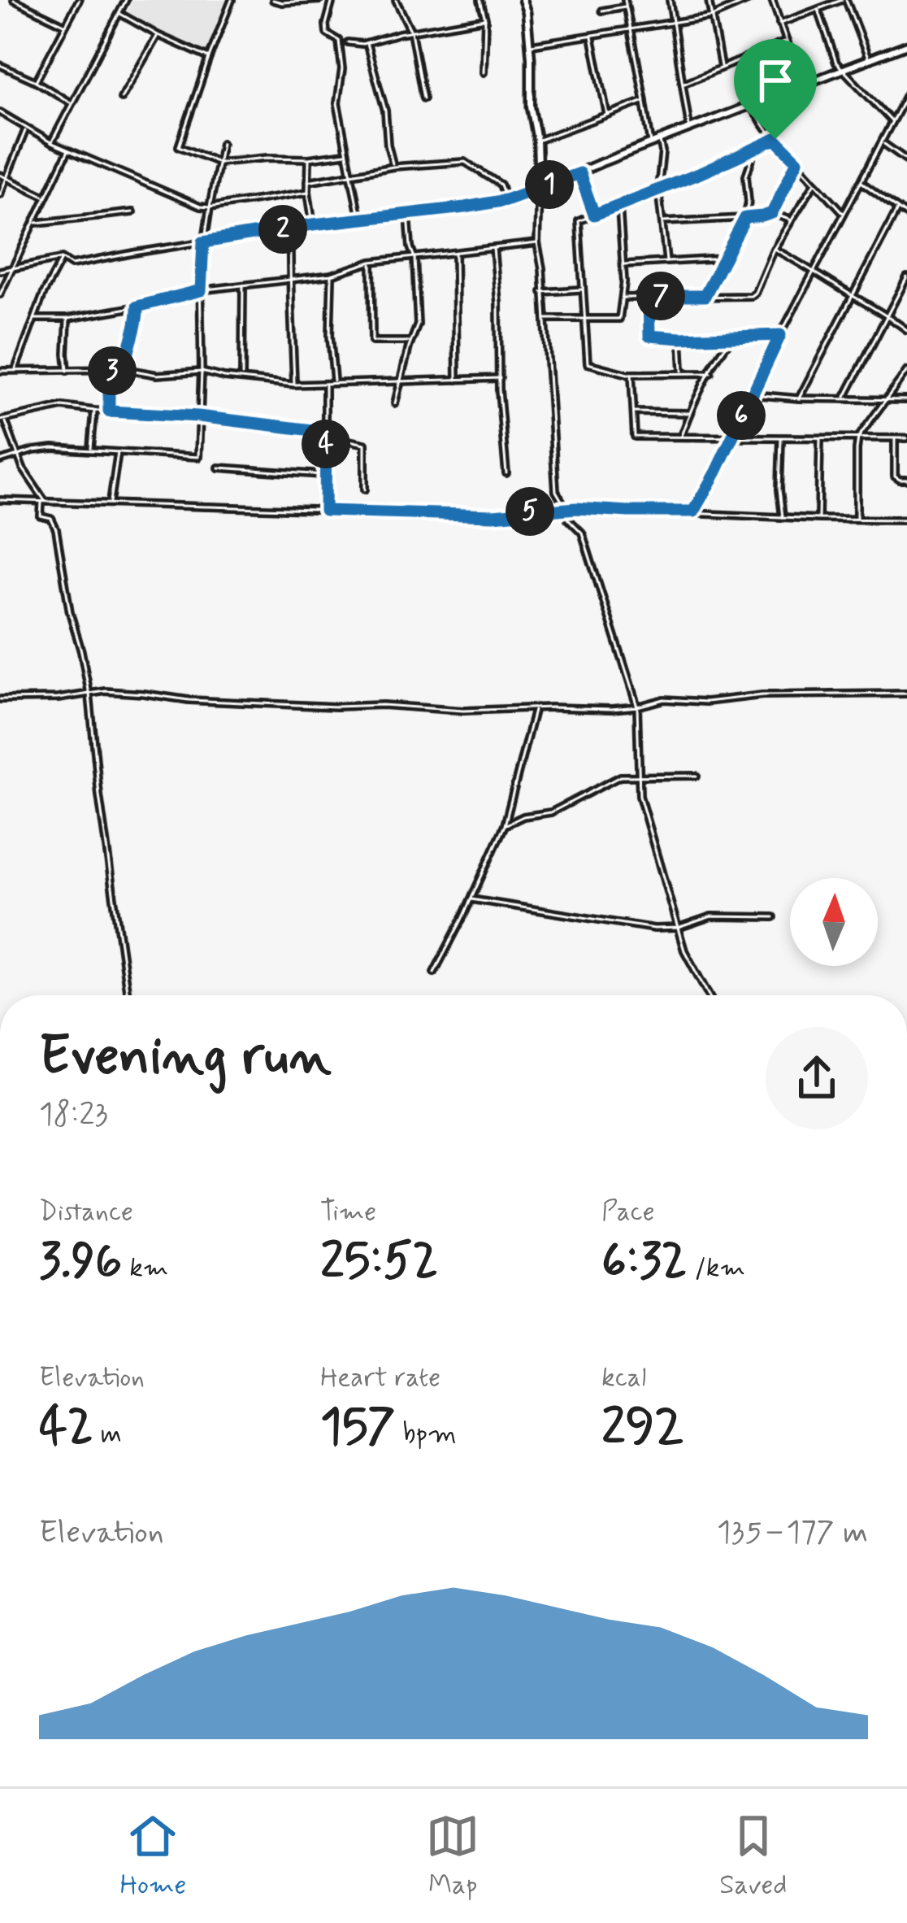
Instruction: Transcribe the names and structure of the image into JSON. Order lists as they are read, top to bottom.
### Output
{
  "north": "top",
  "page": {
    "pins": [
      "1",
      "2",
      "7",
      "3",
      "6",
      "4",
      "5"
    ],
    "heading": ["Evening run", "18:23"],
    "stats": [
      ["Distance", "3.96 km"],
      ["Time", "25:52"],
      ["Pace", "6:32 /km"],
      ["Elevation", "42 m"],
      ["Heart rate", "157 bpm"],
      ["kcal", "292"]
    ],
    "chart": ["Elevation", "135–177 m"],
    "tabs": ["Home", "Map", "Saved"]
  }
}
